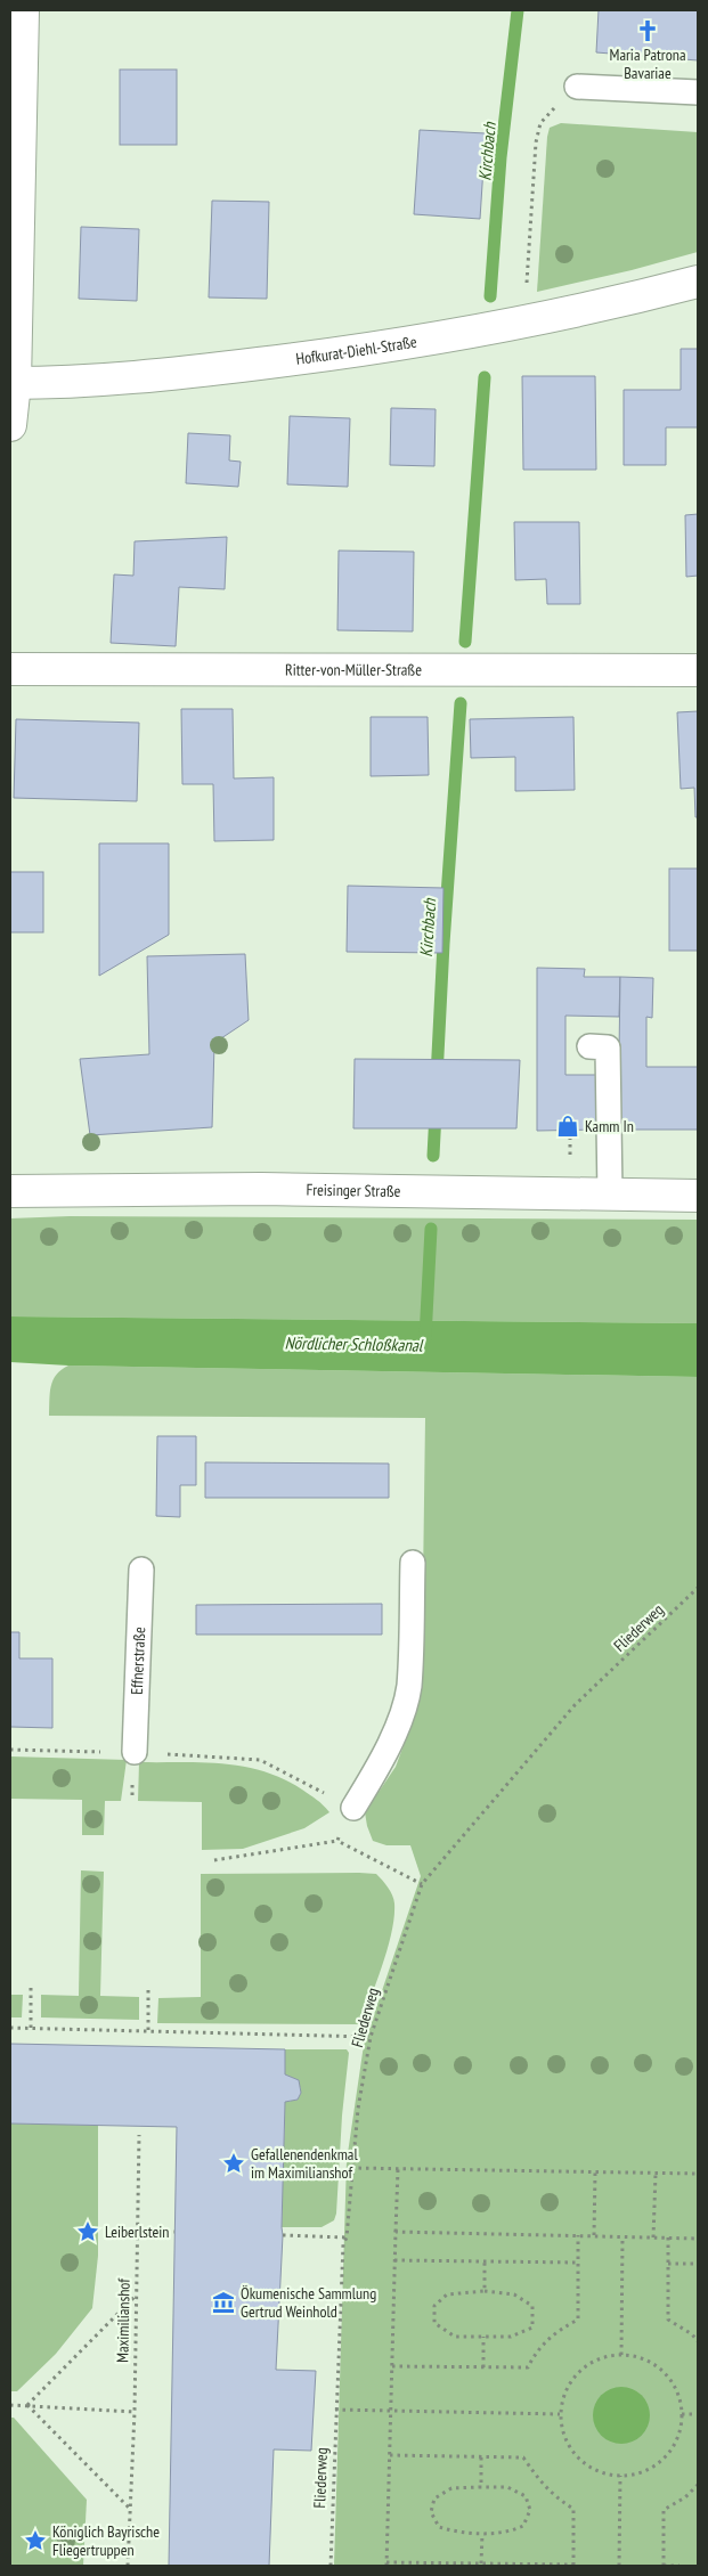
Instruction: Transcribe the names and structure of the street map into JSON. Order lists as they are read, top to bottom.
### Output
{
  "streets": {
    "street": ["Hofkurat-Diehl-Straße", "Ritter-von-Müller-Straße", "Freisinger Straße"],
    "lane": ["Effnerstraße"],
    "path": ["Fliederweg", "Maximilianshof"]
  },
  "water": ["Kirchbach", "Nördlicher Schloßkanal"],
  "places": {
    "church": ["Maria Patrona Bavariae"],
    "shop": ["Kamm In"],
    "place": ["Gefallenendenkmal im Maximilianshof", "Leiberlstein", "Königlich Bayrische Fliegertruppen"],
    "museum": ["Ökumenische Sammlung Gertrud Weinhold"]
  }
}
